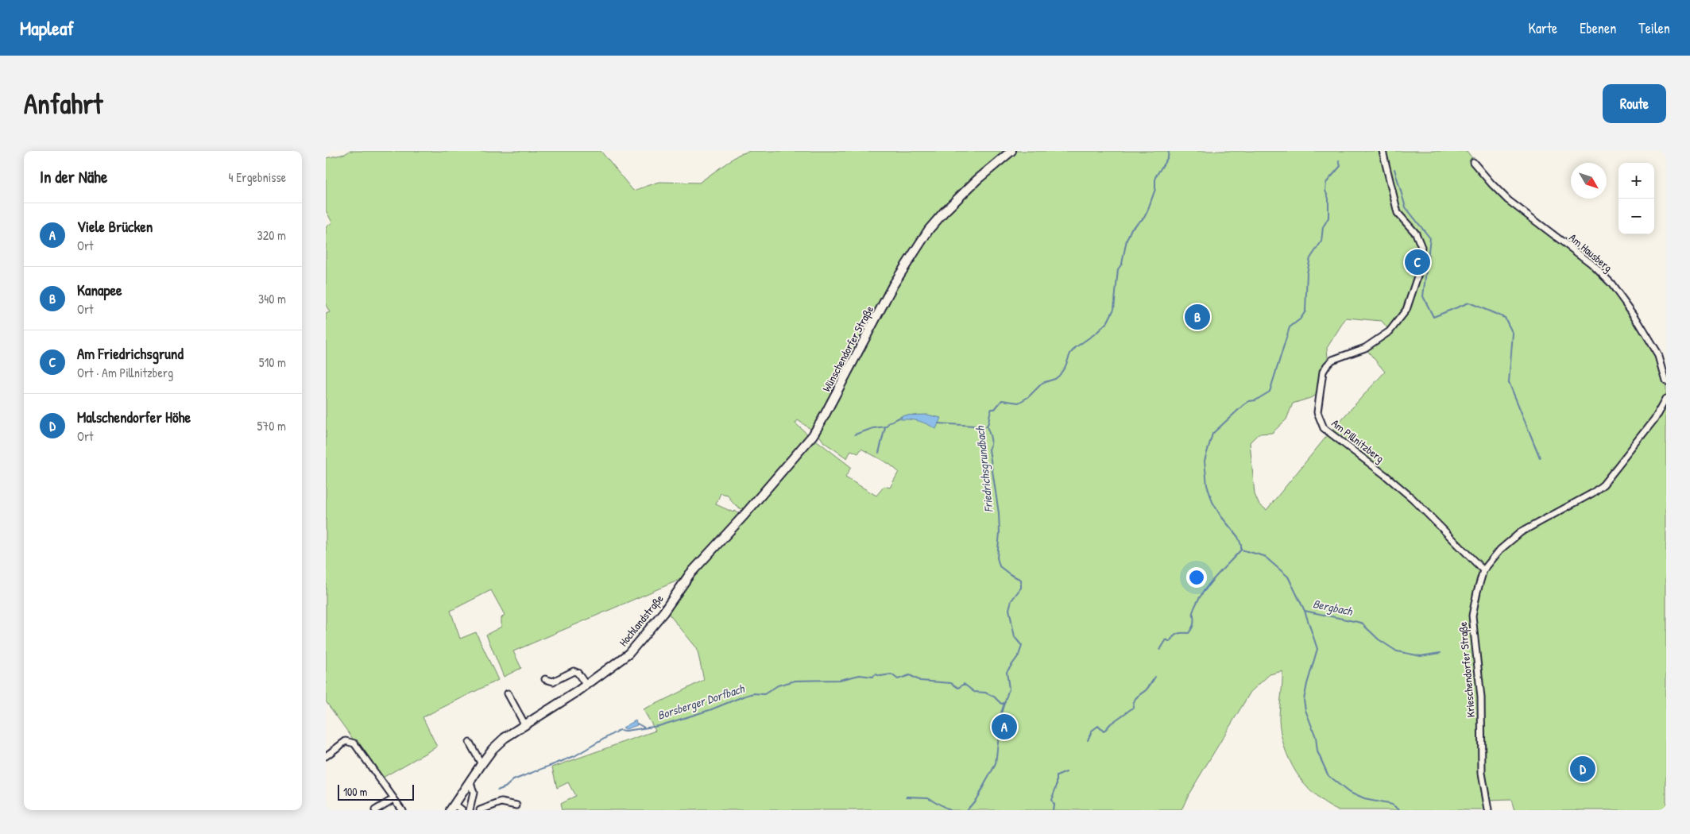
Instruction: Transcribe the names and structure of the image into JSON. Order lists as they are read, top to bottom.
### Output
{
  "streets": {
    "street": [
      "Am Hausberg",
      "Wünschendorfer Straße",
      "Am Pillnitzberg",
      "Hochlandstraße",
      "Krieschendorfer Straße"
    ]
  },
  "crossings": [
    ["Wünschendorfer Straße", "Hochlandstraße"],
    ["Am Pillnitzberg", "Krieschendorfer Straße"]
  ],
  "water": ["Friedrichsgrundbach", "Bergbach", "Borsberger Dorfbach"],
  "scale_bar": "100 m",
  "north": "bottom right",
  "page": {
    "header": "Mapleaf",
    "nav": ["Karte", "Ebenen", "Teilen"],
    "buttons": "Route",
    "title": "Anfahrt",
    "heading": ["In der Nähe", "4 Ergebnisse"],
    "map_buttons": ["+", "−"],
    "list": [
      {
        "mark": "A",
        "name": "Viele Brücken",
        "note": "Ort",
        "value": "320 m"
      },
      {
        "mark": "B",
        "name": "Kanapee",
        "note": "Ort",
        "value": "340 m"
      },
      {
        "mark": "C",
        "name": "Am Friedrichsgrund",
        "note": "Ort · Am Pillnitzberg",
        "value": "510 m"
      },
      {
        "mark": "D",
        "name": "Malschendorfer Höhe",
        "note": "Ort",
        "value": "570 m"
      }
    ],
    "pins": [
      "C",
      "B",
      "A",
      "D"
    ],
    "scale": "100 m"
  }
}
